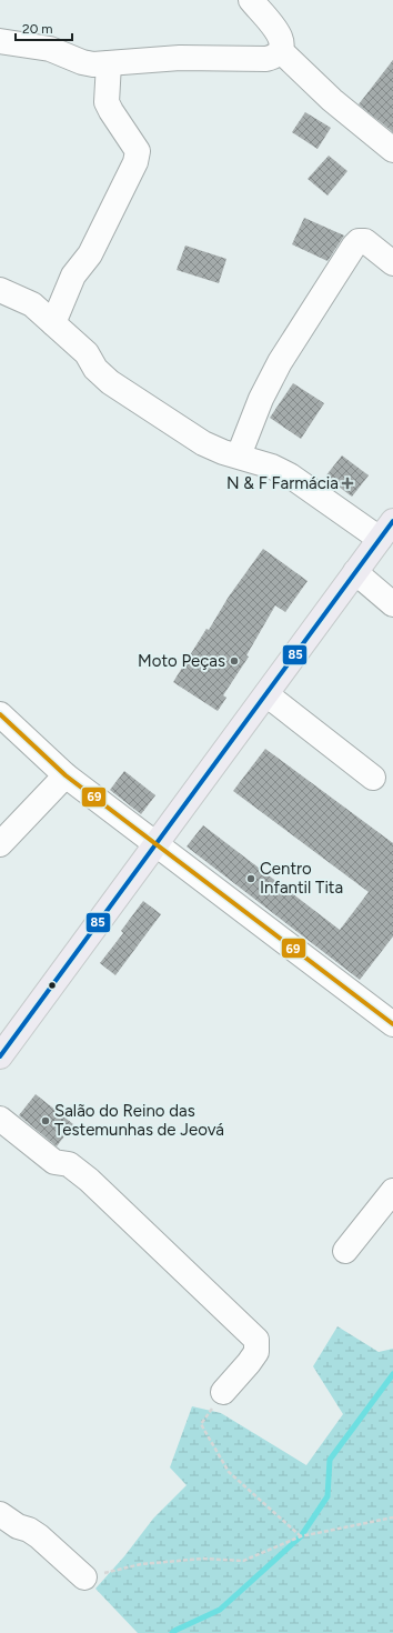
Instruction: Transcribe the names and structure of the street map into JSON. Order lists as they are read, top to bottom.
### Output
{
  "places": {
    "health": ["N & F Farmácia"],
    "other": ["Moto Peças", "Centro Infantil Tita", "Salão do Reino das Testemunhas de Jeová"]
  },
  "lines": ["transit line 85", "transit line 69"],
  "scale_bar": "20 m"
}
